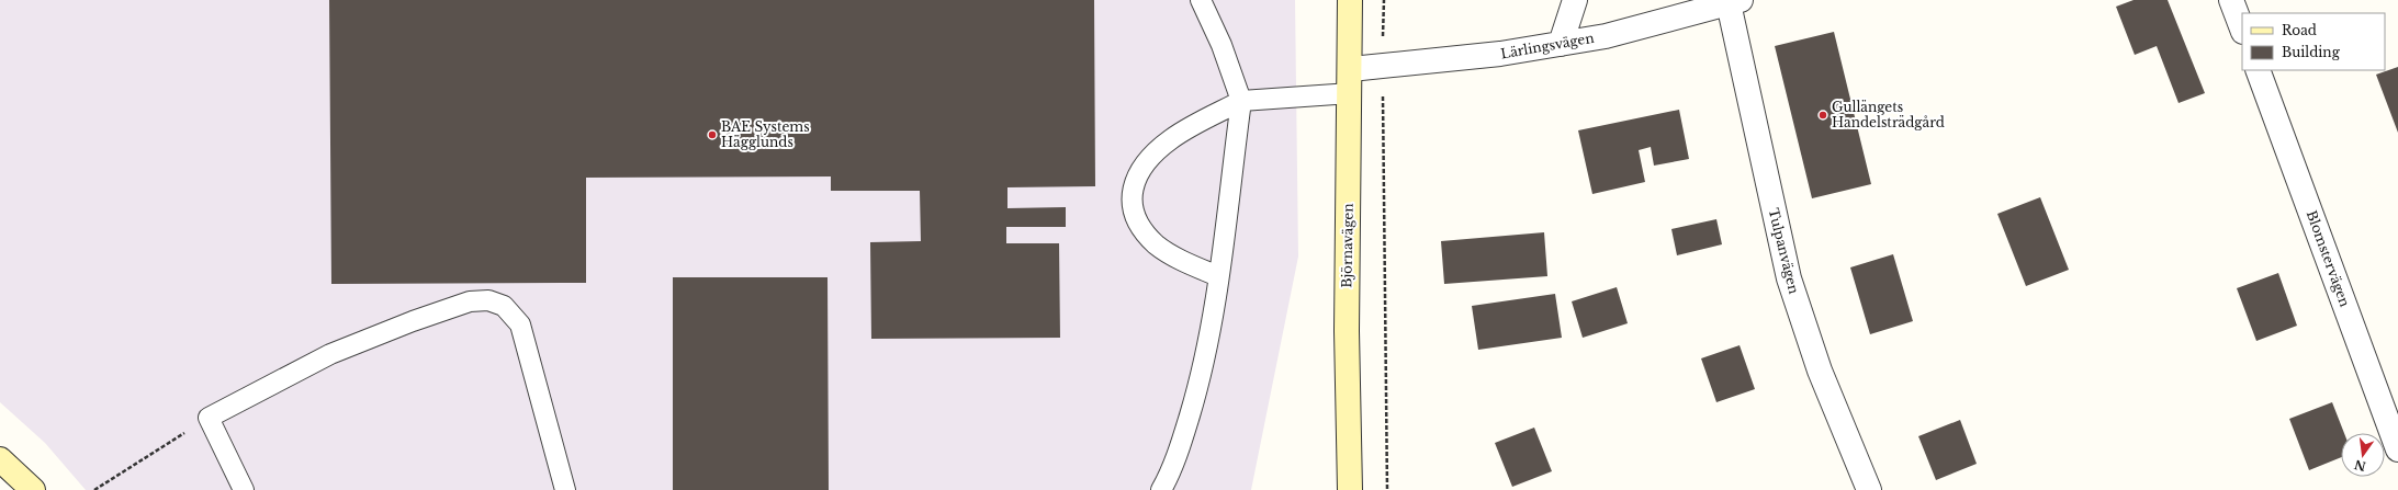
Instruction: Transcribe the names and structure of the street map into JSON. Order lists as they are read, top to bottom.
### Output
{
  "streets": {
    "main road": ["Björnavägen"],
    "street": ["Lärlingsvägen", "Tulpanvägen", "Blomstervägen"]
  },
  "crossings": [
    ["Lärlingsvägen", "Björnavägen"],
    ["Lärlingsvägen", "Tulpanvägen"]
  ],
  "places": ["Gullängets Handelsträdgård", "BAE Systems Hägglunds"],
  "legend": ["Road", "Building"],
  "north": "bottom"
}
